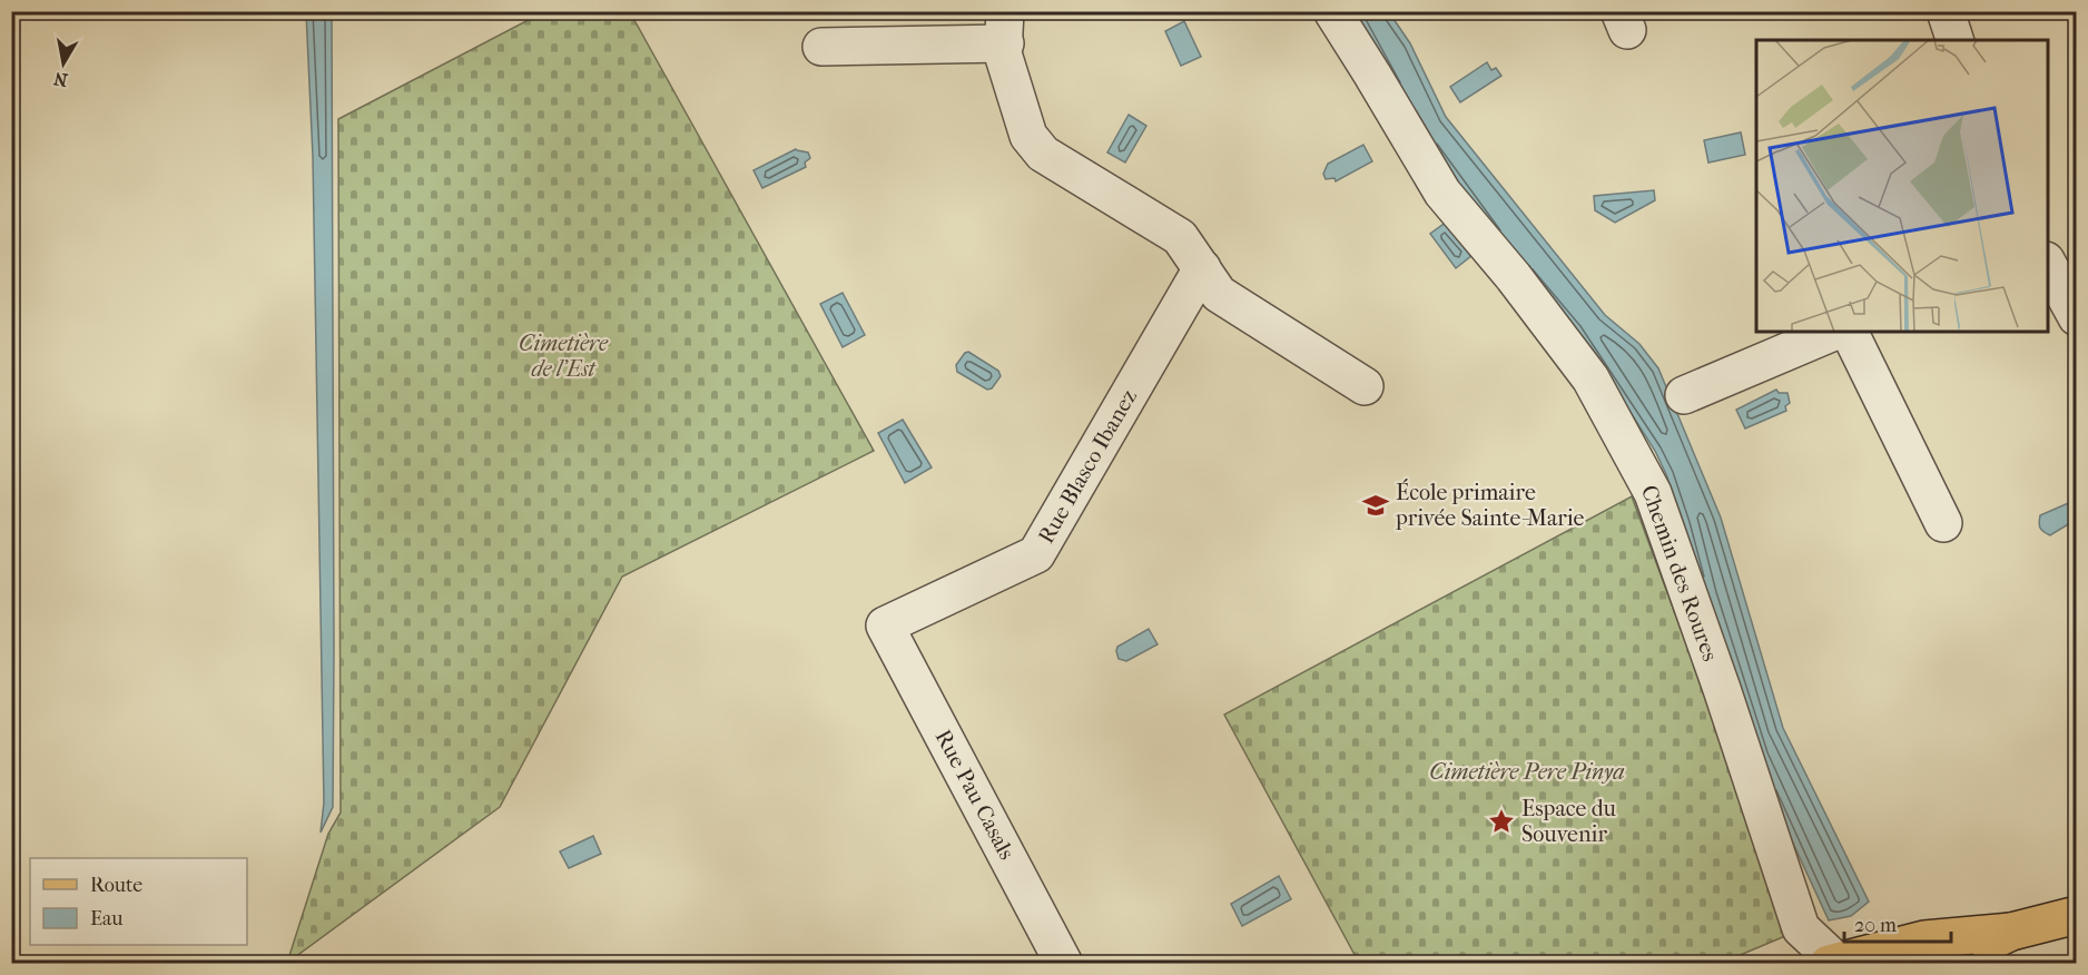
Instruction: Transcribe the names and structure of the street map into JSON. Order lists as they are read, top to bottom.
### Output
{
  "streets": {
    "street": ["Rue Blasco Ibanez", "Chemin des Roures", "Rue Pau Casals"]
  },
  "crossings": [
    ["Rue Blasco Ibanez", "Rue Pau Casals"]
  ],
  "parks": ["Cimetière de l'Est", "Cimetière Pere Pinya"],
  "places": {
    "school or university": ["École primaire privée Sainte-Marie"],
    "place": ["Espace du Souvenir"]
  },
  "legend": ["Route", "Eau"],
  "scale_bar": "20 m",
  "north": "bottom"
}
